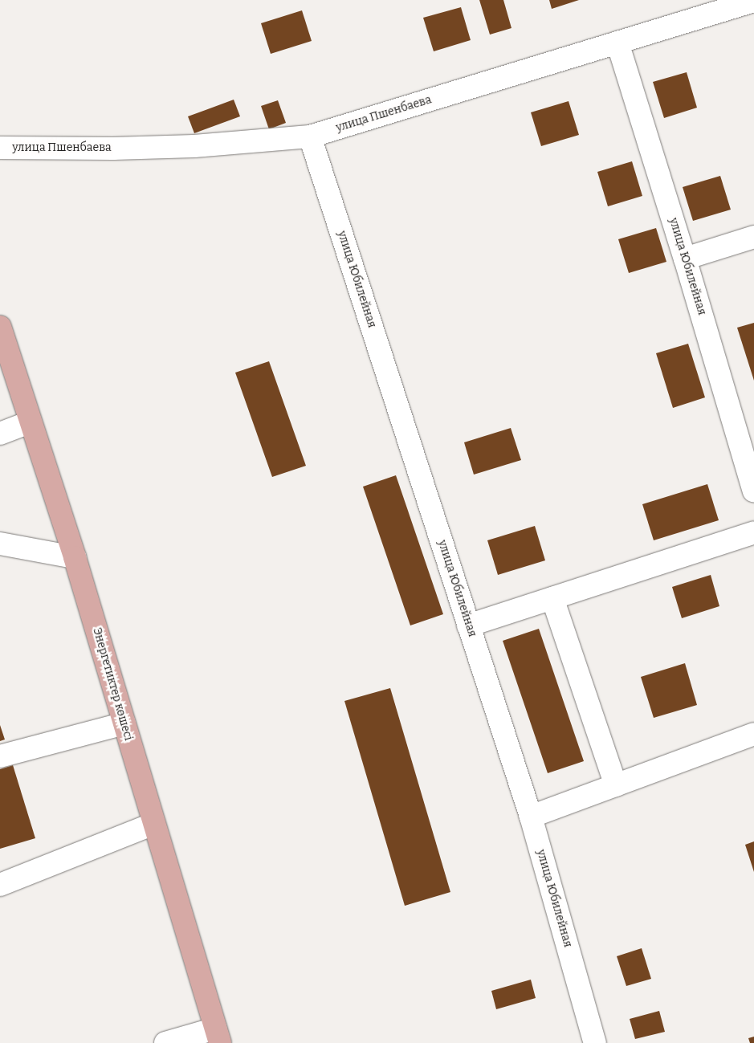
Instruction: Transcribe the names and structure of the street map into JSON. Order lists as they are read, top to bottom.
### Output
{
  "streets": {
    "main road": ["Энергетиктер көшесі"],
    "street": ["улица Пшенбаева", "улица Юбилейная"]
  },
  "crossings": [
    ["улица Пшенбаева", "улица Юбилейная"]
  ]
}
